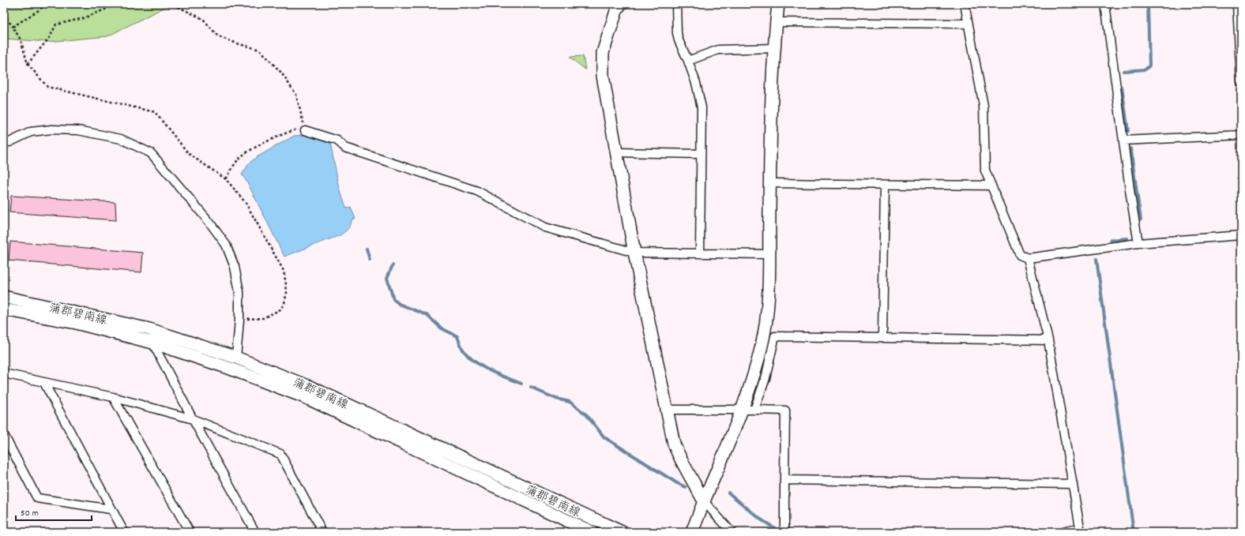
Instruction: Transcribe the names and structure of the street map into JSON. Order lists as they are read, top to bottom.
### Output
{
  "streets": {
    "main road": ["蒲郡碧南線"]
  },
  "scale_bar": "50 m"
}
